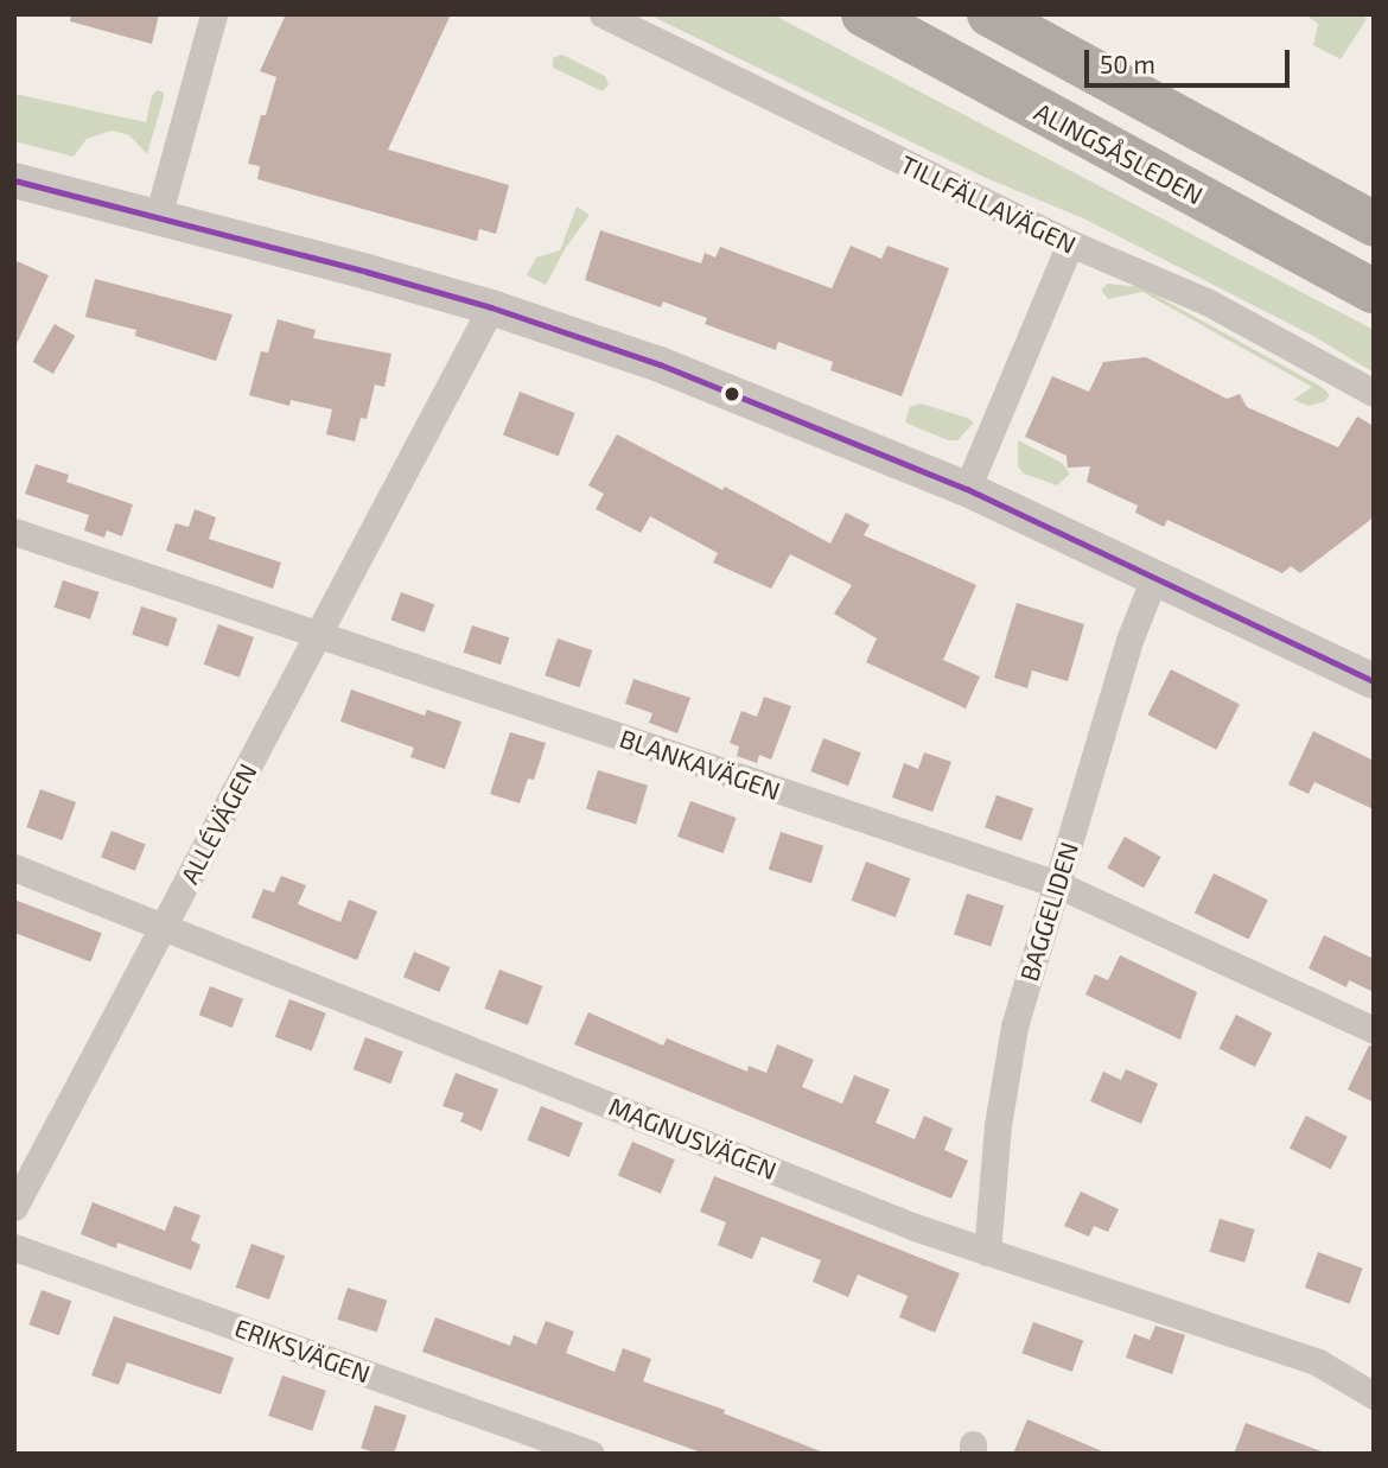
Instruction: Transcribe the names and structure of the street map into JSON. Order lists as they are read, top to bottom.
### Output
{
  "streets": {
    "highway": ["ALINGSÅSLEDEN"],
    "street": [
      "TILLFÄLLAVÄGEN",
      "BLANKAVÄGEN",
      "ALLÉVÄGEN",
      "BAGGELIDEN",
      "MAGNUSVÄGEN",
      "ERIKSVÄGEN"
    ]
  },
  "crossings": [
    ["BLANKAVÄGEN", "ALLÉVÄGEN"],
    ["BLANKAVÄGEN", "BAGGELIDEN"],
    ["ALLÉVÄGEN", "MAGNUSVÄGEN"],
    ["BAGGELIDEN", "MAGNUSVÄGEN"]
  ],
  "scale_bar": "50 m"
}
